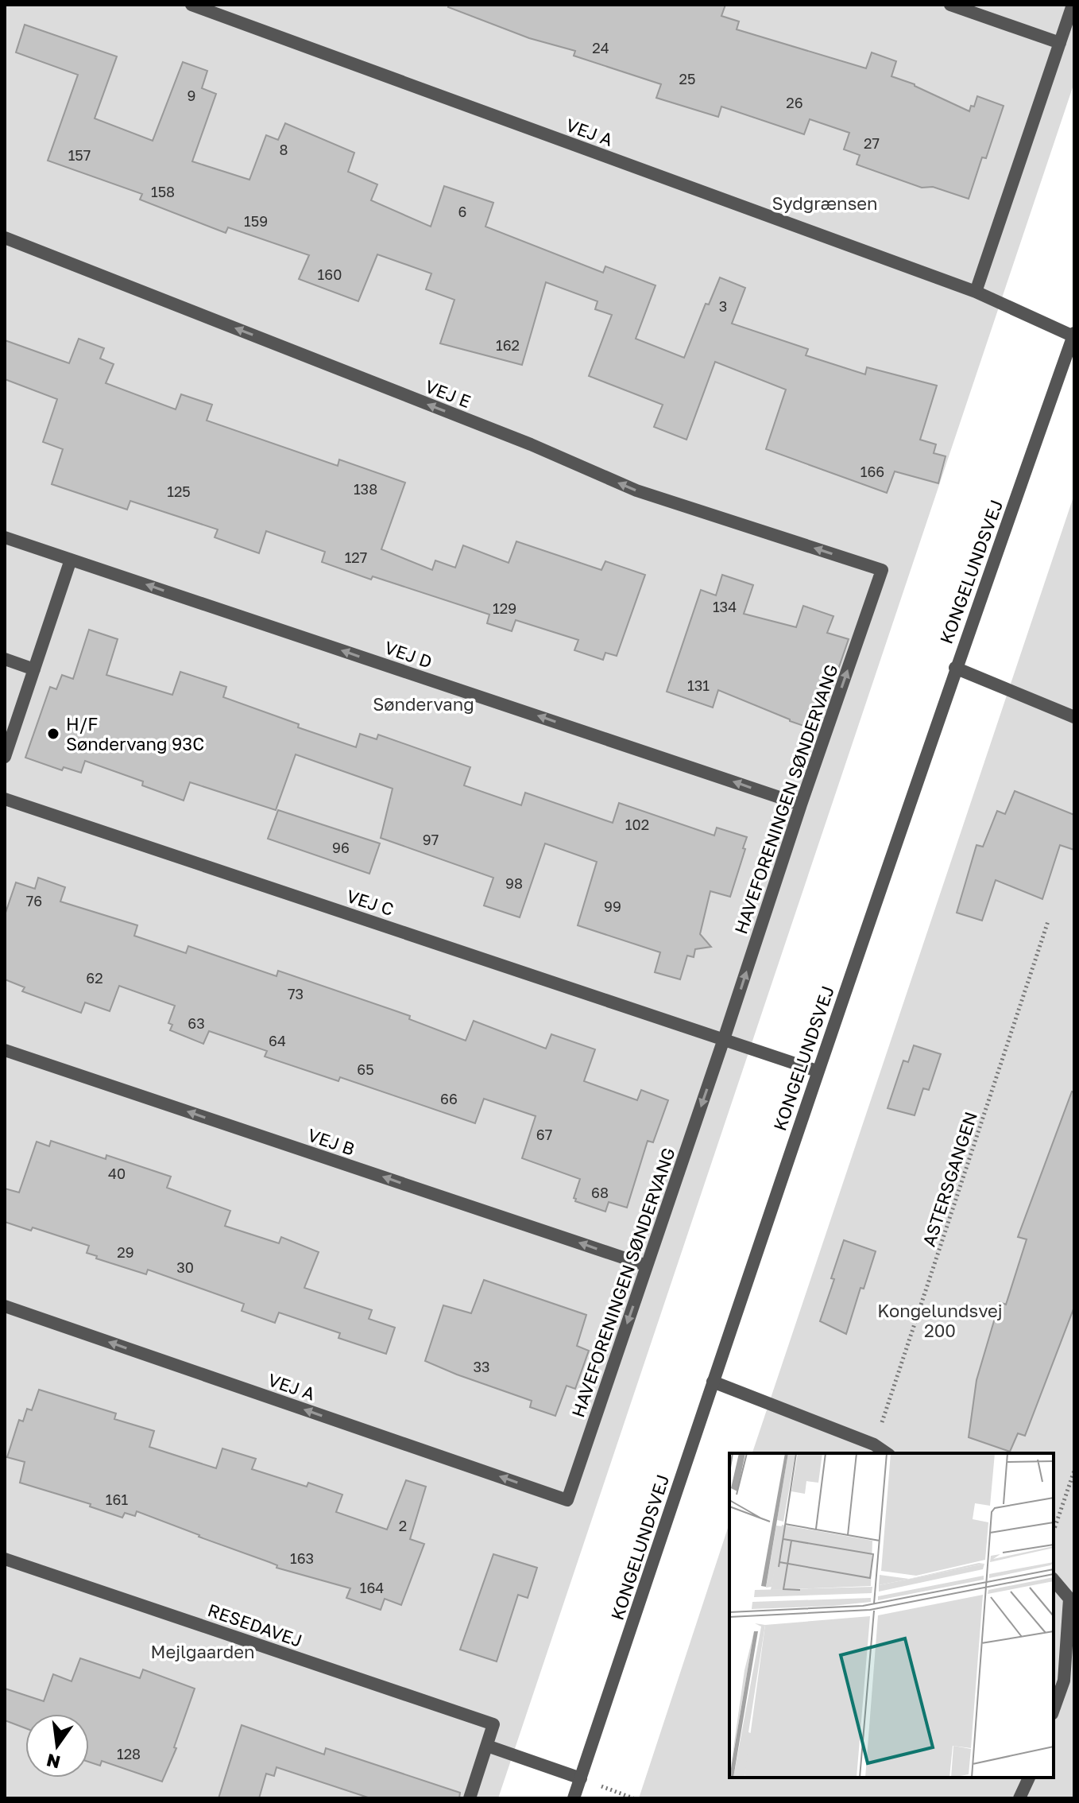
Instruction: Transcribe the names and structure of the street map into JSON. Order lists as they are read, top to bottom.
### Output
{
  "streets": {
    "street": [
      "VEJ A",
      "VEJ E",
      "KONGELUNDSVEJ",
      "VEJ D",
      "HAVEFORENINGEN SØNDERVANG",
      "VEJ C",
      "VEJ B",
      "RESEDAVEJ"
    ],
    "path": ["ASTERSGANGEN"]
  },
  "crossings": [
    ["VEJ A", "KONGELUNDSVEJ"],
    ["VEJ A", "HAVEFORENINGEN SØNDERVANG"],
    ["VEJ E", "HAVEFORENINGEN SØNDERVANG"],
    ["VEJ D", "HAVEFORENINGEN SØNDERVANG"],
    ["HAVEFORENINGEN SØNDERVANG", "VEJ C"],
    ["HAVEFORENINGEN SØNDERVANG", "VEJ B"]
  ],
  "one_way": [
    "VEJ A",
    "VEJ E",
    "VEJ D",
    "VEJ B"
  ],
  "parks": [
    "Sydgrænsen",
    "Søndervang",
    "Kongelundsvej 200",
    "Mejlgaarden"
  ],
  "places": ["H/F Søndervang 93C"],
  "house_numbers": [
    "24",
    "25",
    "9",
    "26",
    "27",
    "8",
    "157",
    "158",
    "6",
    "159",
    "160",
    "3",
    "162",
    "166",
    "138",
    "125",
    "127",
    "134",
    "129",
    "131",
    "102",
    "97",
    "96",
    "98",
    "76",
    "99",
    "62",
    "73",
    "63",
    "64",
    "65",
    "66",
    "67",
    "40",
    "68",
    "29",
    "30",
    "33",
    "161",
    "2",
    "163",
    "164",
    "128"
  ],
  "north": "bottom"
}
